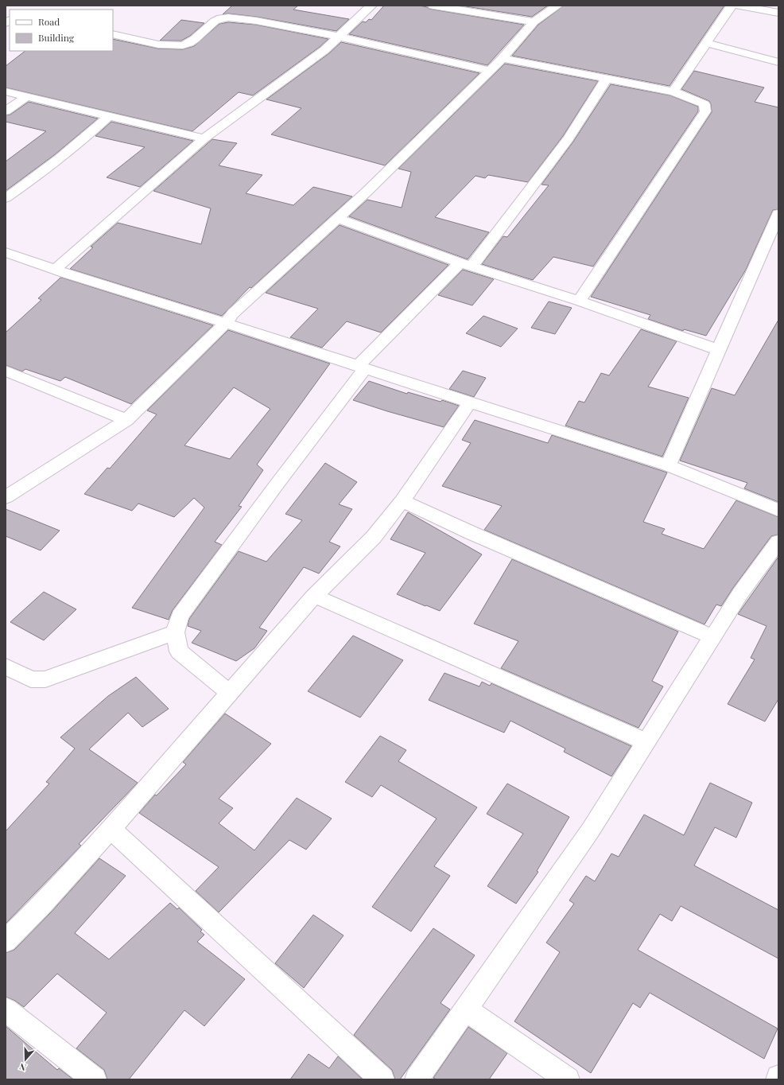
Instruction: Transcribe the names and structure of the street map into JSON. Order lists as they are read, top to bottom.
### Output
{
  "legend": ["Road", "Building"],
  "north": "bottom"
}
